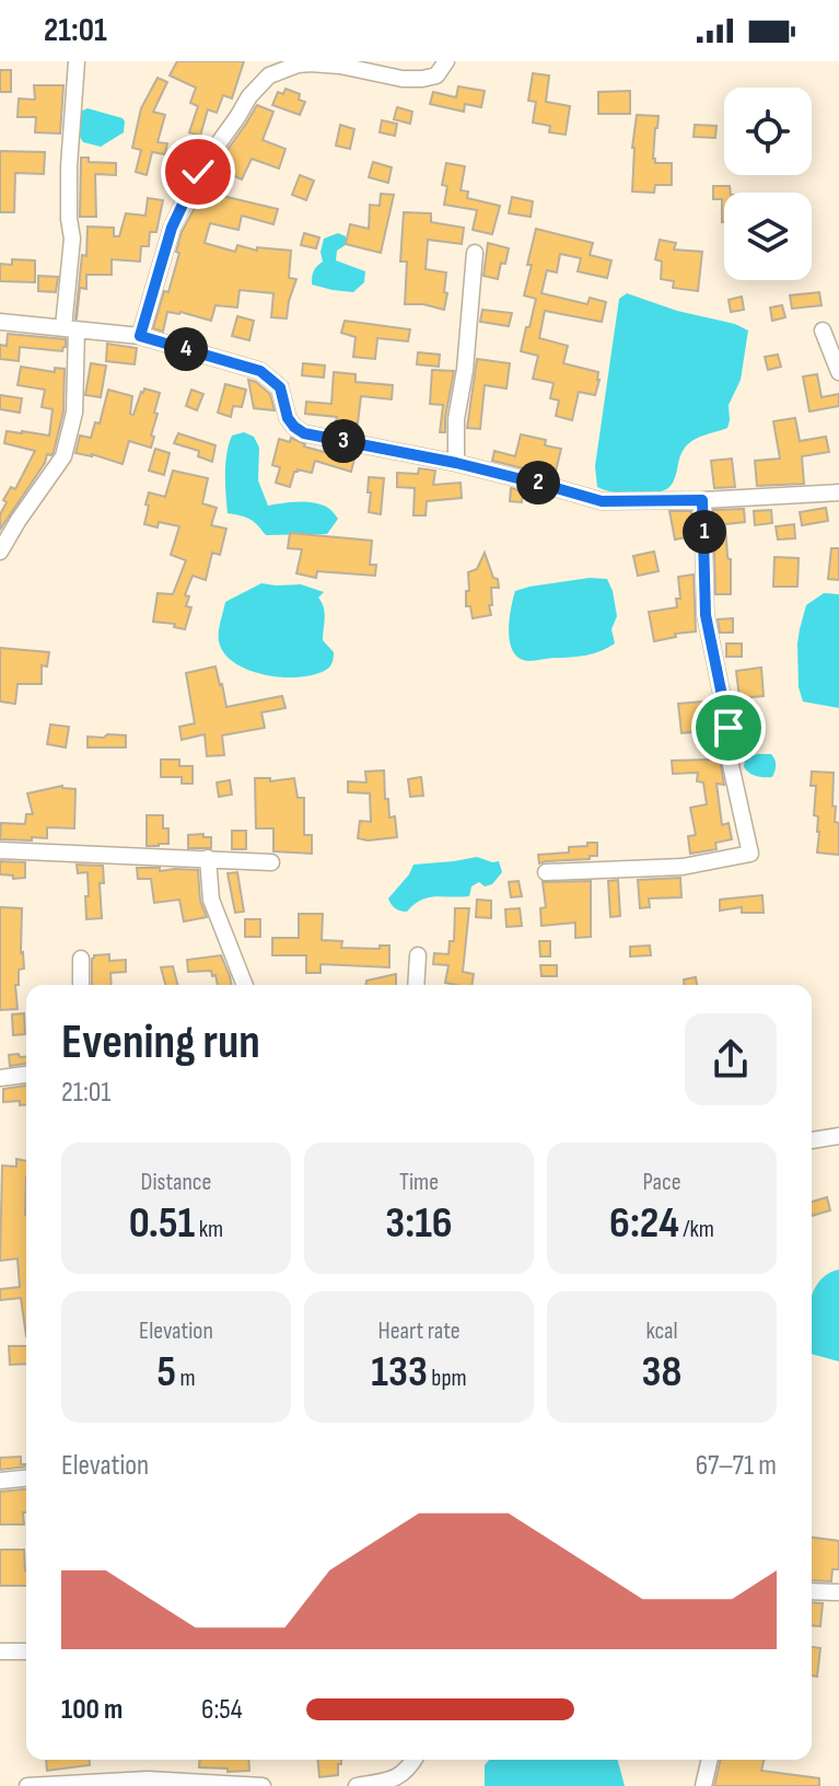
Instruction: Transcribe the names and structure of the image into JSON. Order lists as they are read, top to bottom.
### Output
{
  "page": {
    "status": "21:01",
    "pins": [
      "4",
      "3",
      "2",
      "1"
    ],
    "heading": ["Evening run", "21:01"],
    "stats": [
      ["Distance", "0.51 km"],
      ["Time", "3:16"],
      ["Pace", "6:24 /km"],
      ["Elevation", "5 m"],
      ["Heart rate", "133 bpm"],
      ["kcal", "38"]
    ],
    "chart": ["Elevation", "67–71 m"],
    "list": [
      {
        "name": "100 m",
        "note": "6:54"
      }
    ]
  }
}
